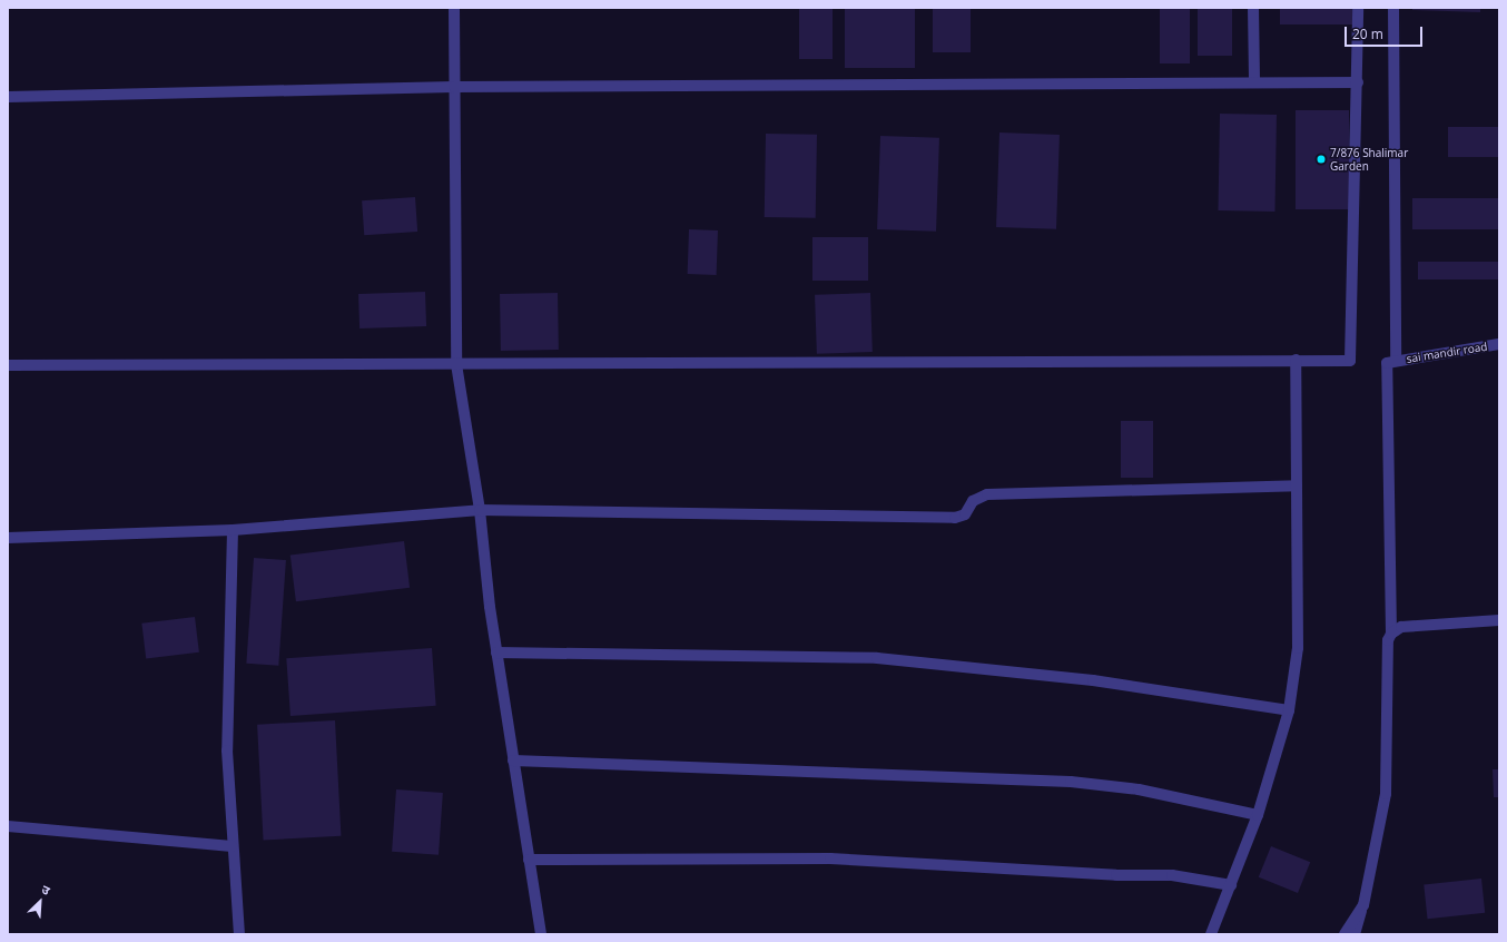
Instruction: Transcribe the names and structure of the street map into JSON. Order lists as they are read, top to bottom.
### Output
{
  "streets": {
    "street": ["sai mandir road"]
  },
  "places": ["7/876 Shalimar Garden"],
  "scale_bar": "20 m",
  "north": "top right"
}
